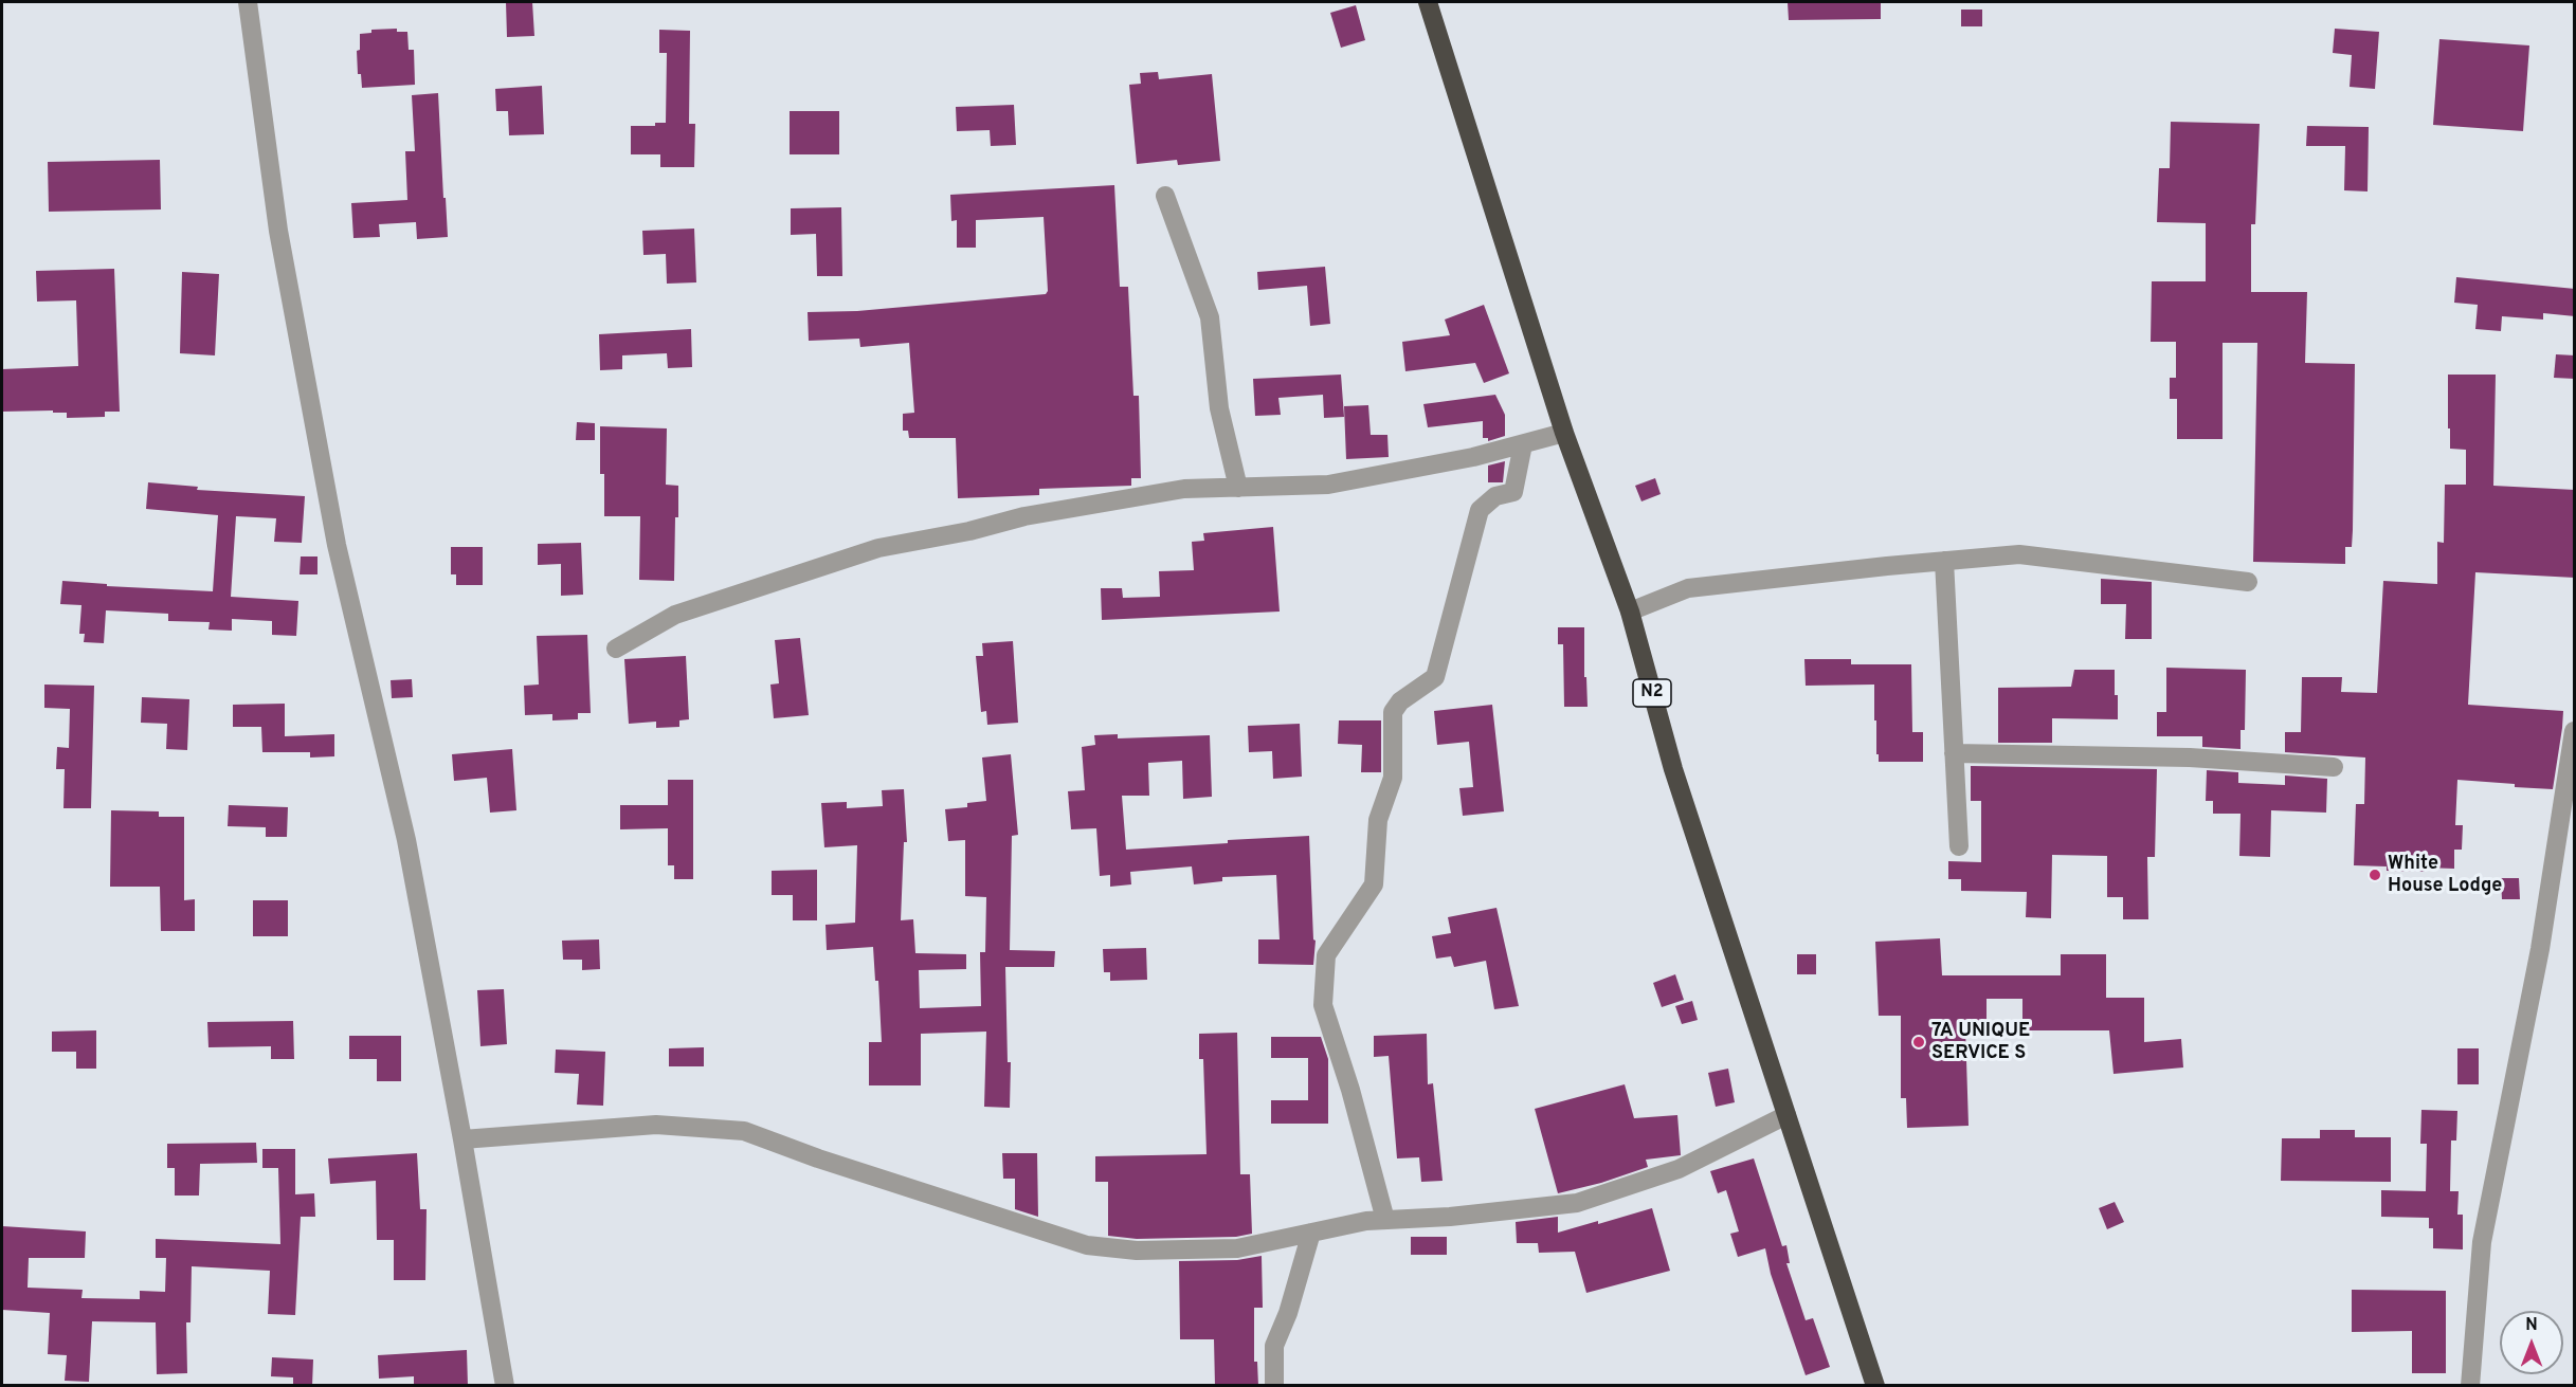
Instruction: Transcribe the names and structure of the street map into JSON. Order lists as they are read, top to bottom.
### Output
{
  "streets": {
    "highway": ["N2"]
  },
  "places": ["White House Lodge", "7A UNIQUE SERVICE S"],
  "north": "top"
}
